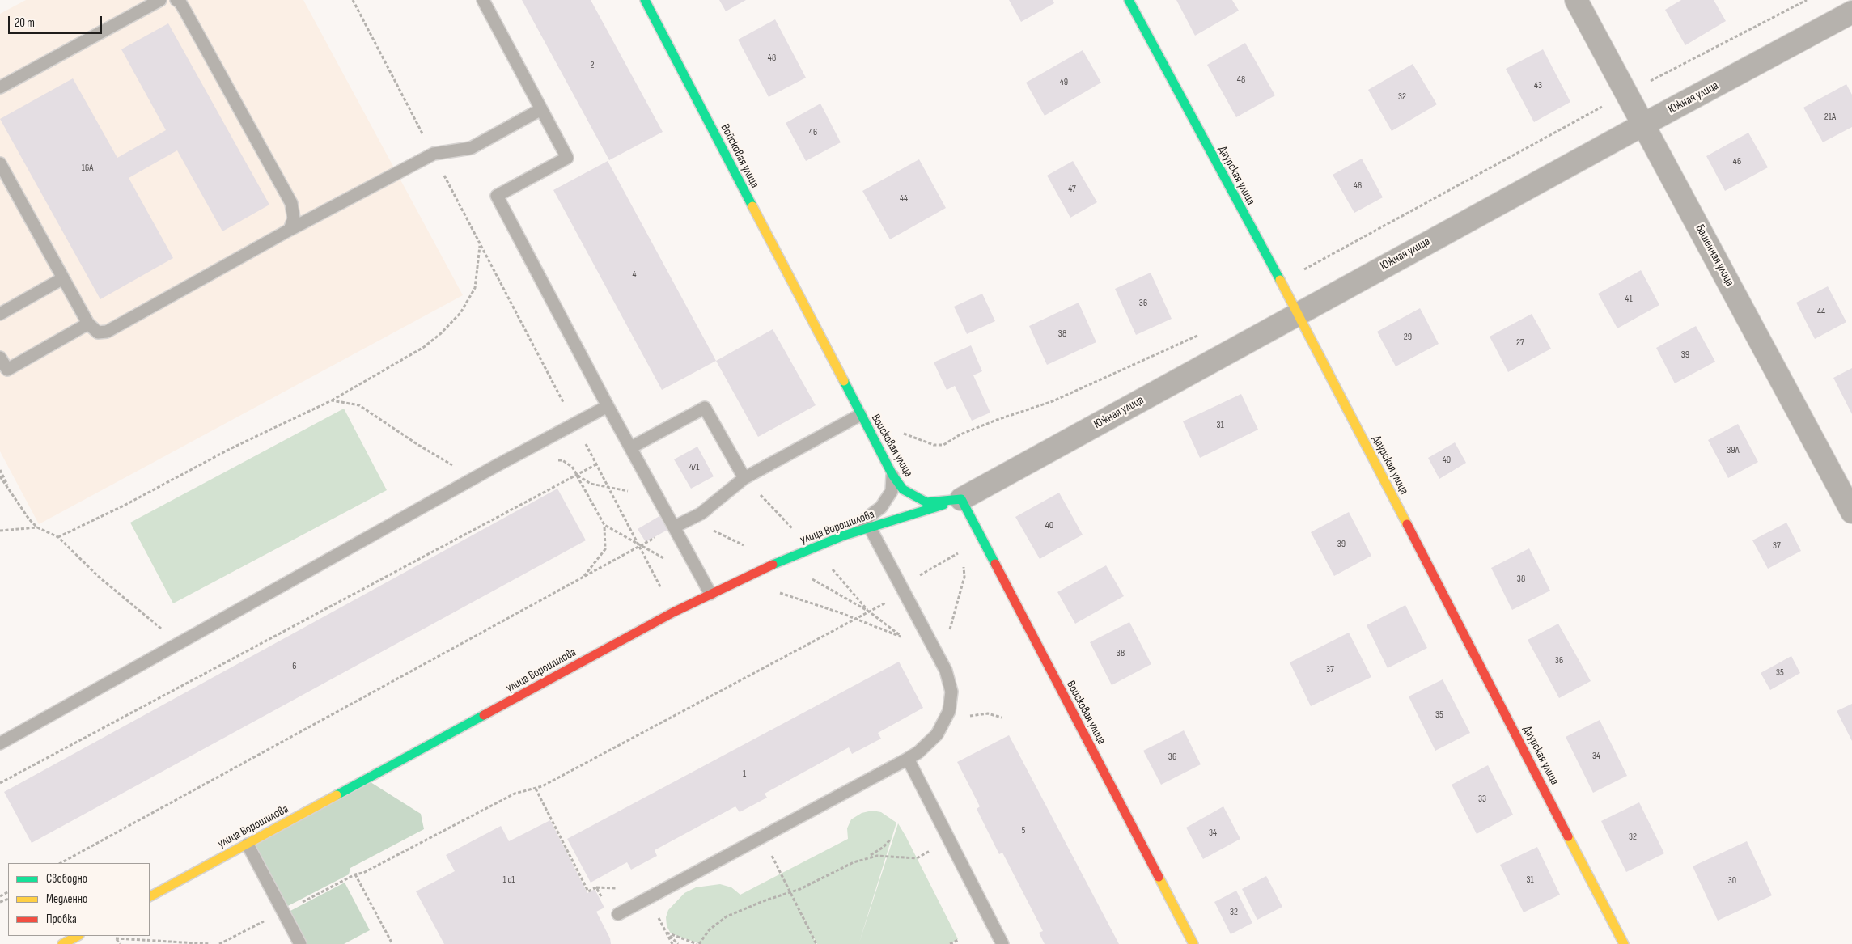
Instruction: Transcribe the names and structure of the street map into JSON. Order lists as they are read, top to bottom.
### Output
{
  "streets": {
    "street": [
      "Южная улица",
      "Войсковая улица",
      "Даурская улица",
      "Башенная улица",
      "улица Ворошилова"
    ]
  },
  "crossings": [
    ["Южная улица", "Войсковая улица"],
    ["Южная улица", "Даурская улица"],
    ["Южная улица", "Башенная улица"],
    ["Южная улица", "улица Ворошилова"],
    ["Войсковая улица", "улица Ворошилова"]
  ],
  "house_numbers": [
    "48",
    "2",
    "48",
    "49",
    "43",
    "32",
    "21А",
    "46",
    "46",
    "16А",
    "46",
    "47",
    "44",
    "4",
    "41",
    "36",
    "44",
    "38",
    "29",
    "27",
    "39",
    "31",
    "39А",
    "40",
    "4/1",
    "40",
    "39",
    "37",
    "38",
    "38",
    "36",
    "6",
    "37",
    "35",
    "35",
    "34",
    "36",
    "1",
    "33",
    "5",
    "34",
    "32",
    "1 с1",
    "31",
    "30",
    "32"
  ],
  "legend": ["Свободно", "Медленно", "Пробка"],
  "scale_bar": "20 m"
}
